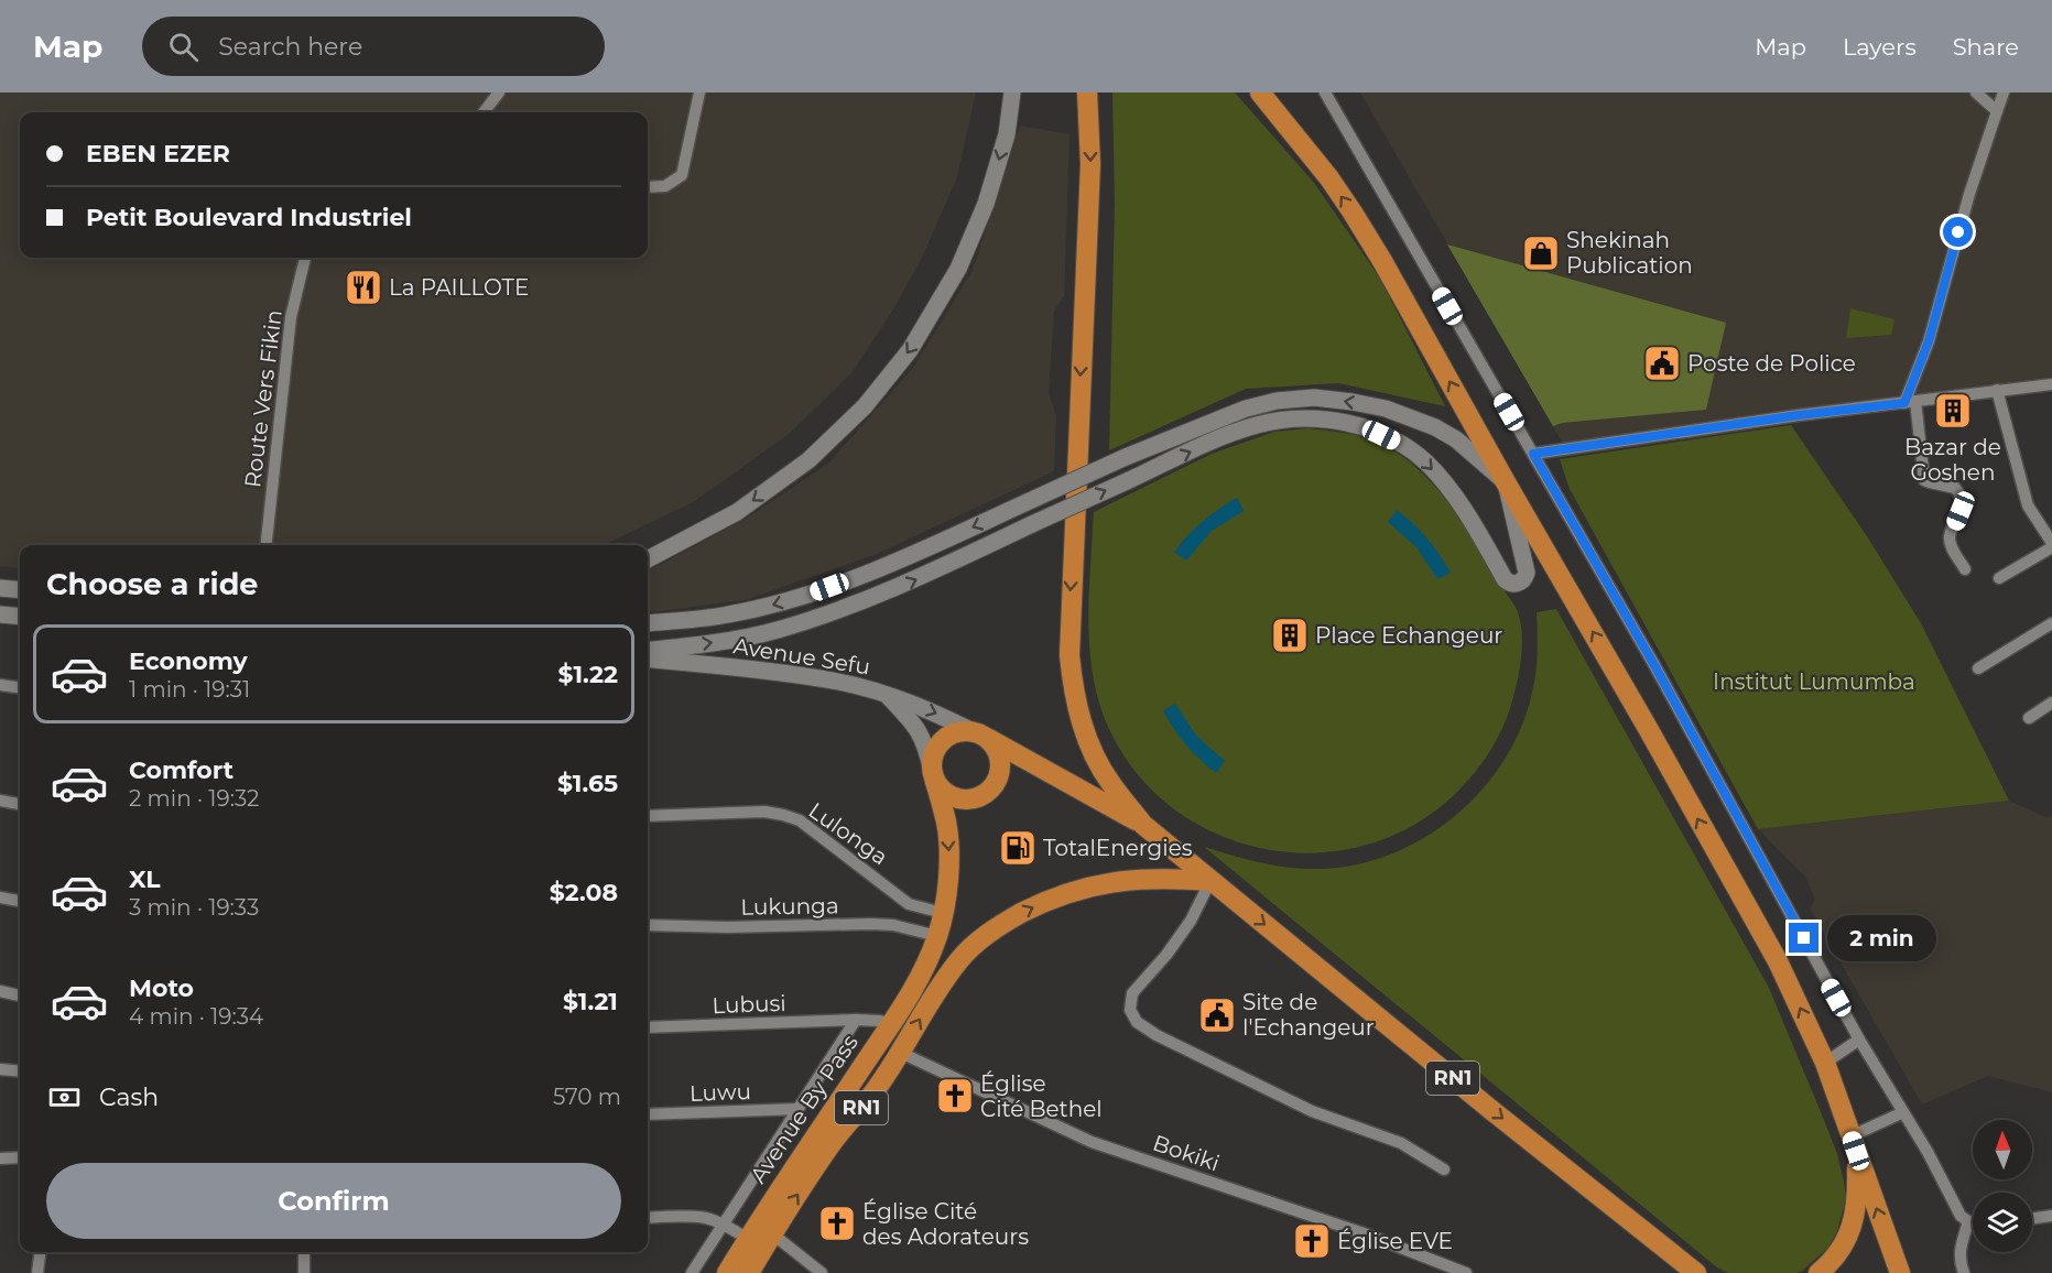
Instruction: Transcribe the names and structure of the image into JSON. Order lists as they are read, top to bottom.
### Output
{
  "streets": {
    "highway": ["RN1", "Avenue By Pass"],
    "main road": ["Avenue Sefu"],
    "street": [
      "Route Vers Fikin",
      "Lulonga",
      "Lukunga",
      "Lubusi",
      "Luwu",
      "Bokiki"
    ]
  },
  "crossings": [
    ["Avenue Sefu", "RN1"],
    ["Lulonga", "RN1"],
    ["Lukunga", "RN1"],
    ["Lukunga", "Avenue By Pass"],
    ["Lubusi", "Avenue By Pass"],
    ["RN1", "Avenue By Pass"],
    ["Avenue By Pass", "Bokiki"]
  ],
  "parks": ["Institut Lumumba"],
  "places": {
    "shop": ["Shekinah Publication"],
    "restaurant": ["La PAILLOTE"],
    "public building": ["Poste de Police", "Site de l'Echangeur"],
    "building": ["Bazar de Goshen", "Place Echangeur"],
    "fuel station": ["TotalEnergies"],
    "church": ["Église Cité Bethel", "Église Cité des Adorateurs", "Église EVE"]
  },
  "north": "top",
  "page": {
    "header": "Map",
    "search": "Search here",
    "nav": ["Map", "Layers", "Share"],
    "banner": ["EBEN EZER", "Petit Boulevard Industriel"],
    "heading": "Choose a ride",
    "list": [
      {
        "name": "Economy",
        "note": "1 min · 19:31",
        "value": "$1.22"
      },
      {
        "name": "Comfort",
        "note": "2 min · 19:32",
        "value": "$1.65"
      },
      {
        "name": "XL",
        "note": "3 min · 19:33",
        "value": "$2.08"
      },
      {
        "name": "Moto",
        "note": "4 min · 19:34",
        "value": "$1.21"
      }
    ],
    "bubble": "2 min",
    "pay": ["Cash", "570 m"],
    "buttons": "Confirm"
  }
}
